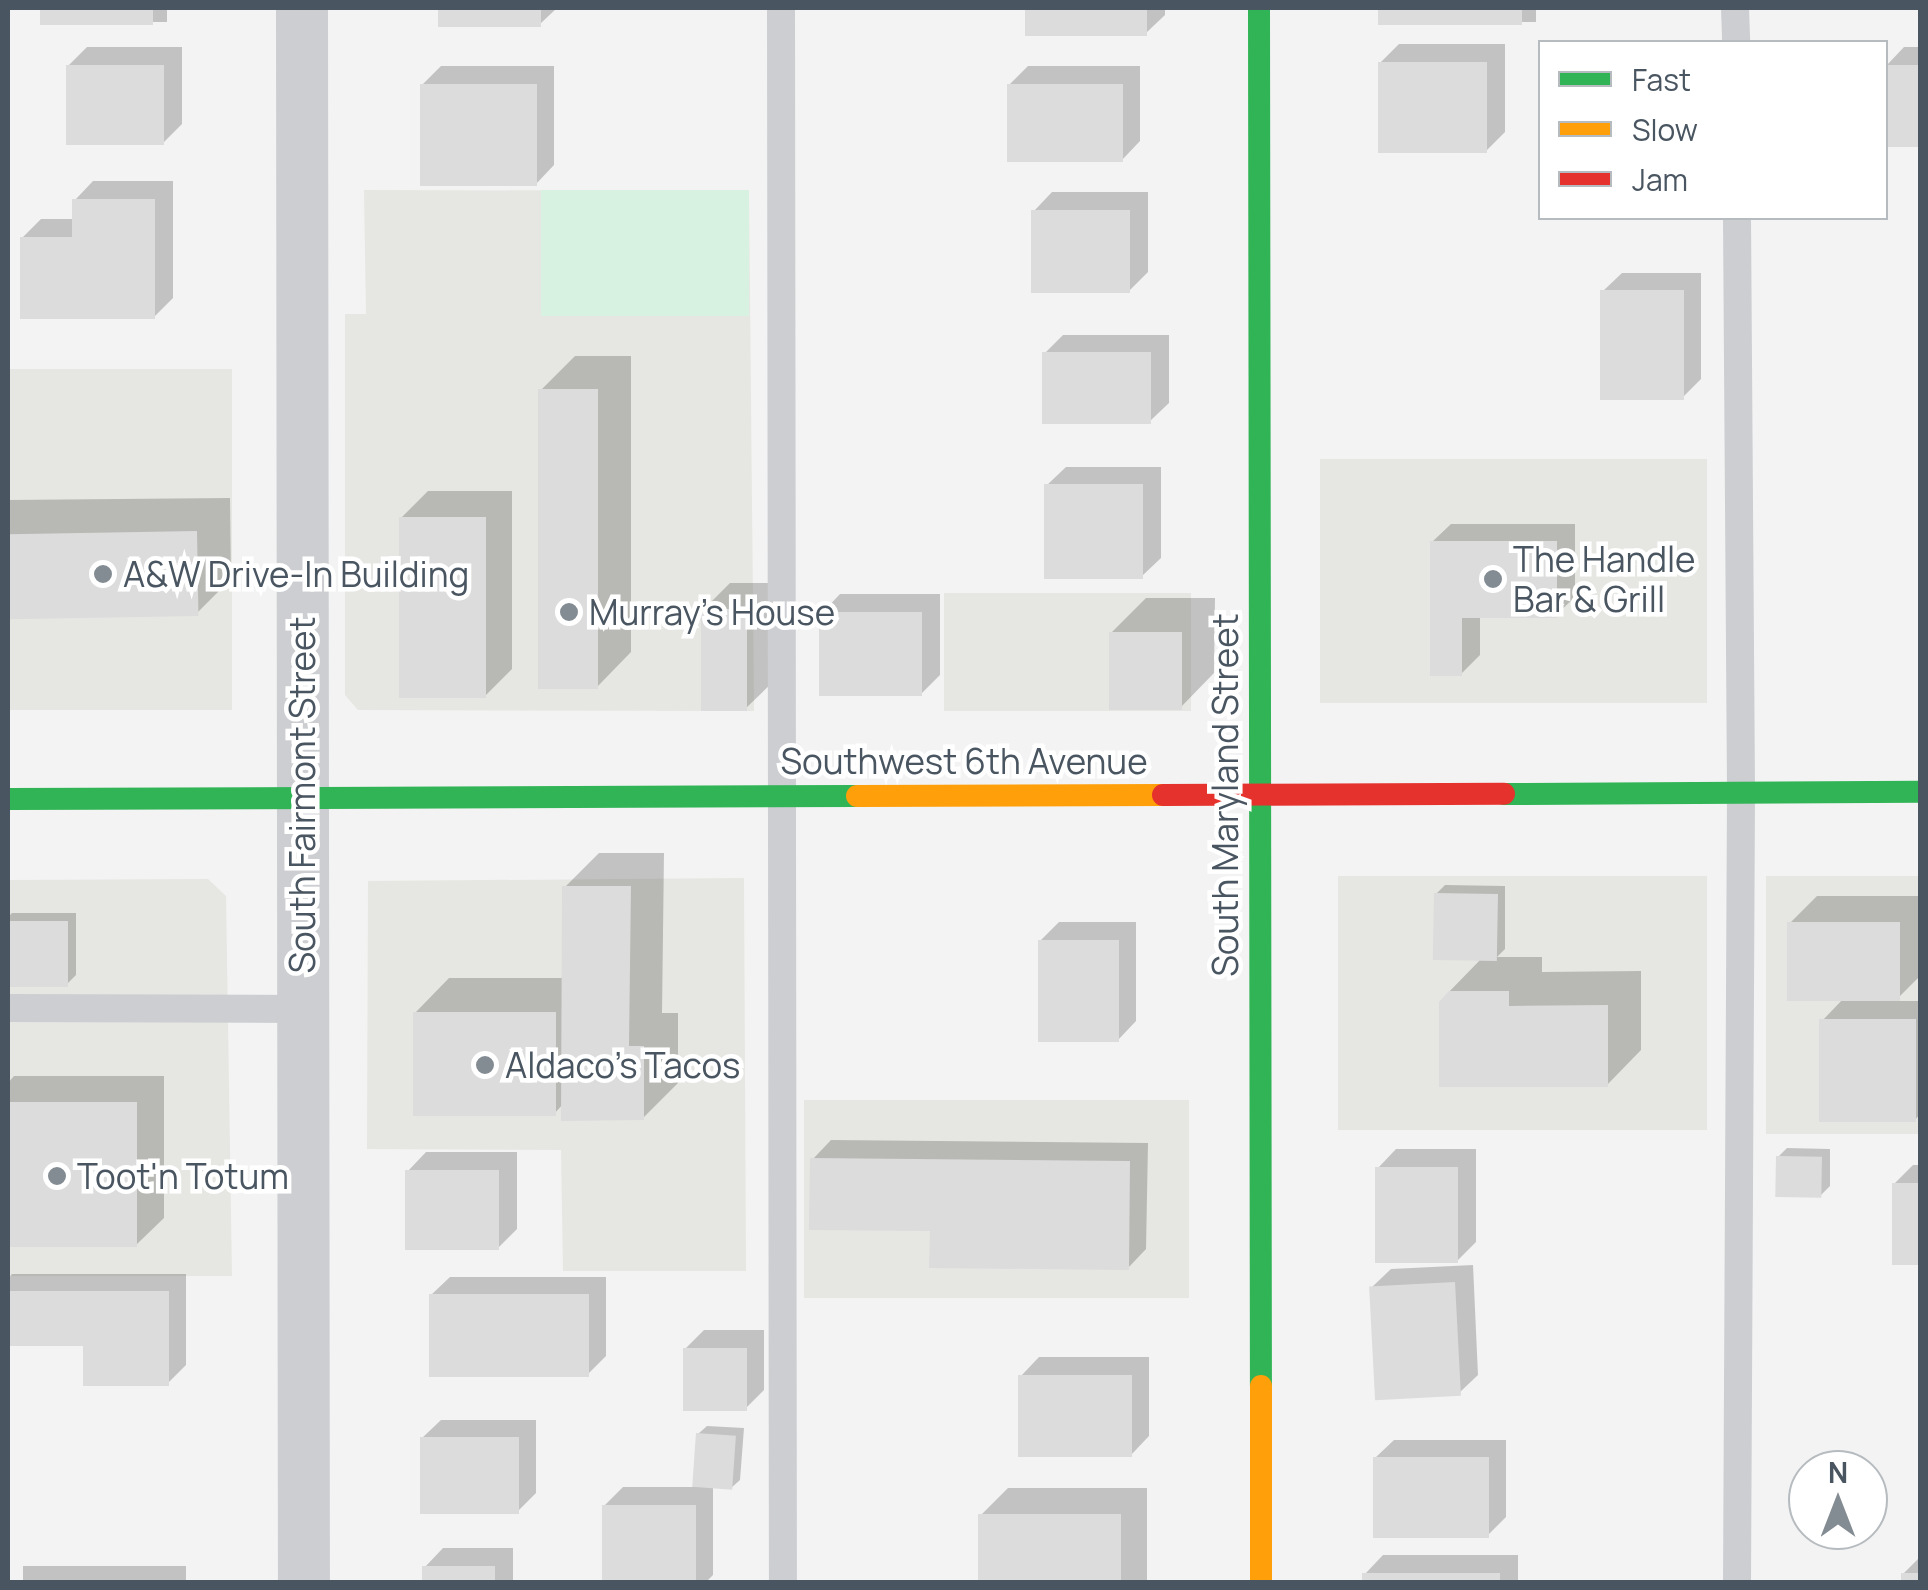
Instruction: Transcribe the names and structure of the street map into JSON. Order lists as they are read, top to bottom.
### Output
{
  "streets": {
    "main road": ["Southwest 6th Avenue", "South Maryland Street"],
    "street": ["South Fairmont Street"]
  },
  "crossings": [
    ["Southwest 6th Avenue", "South Fairmont Street"],
    ["Southwest 6th Avenue", "South Maryland Street"]
  ],
  "places": [
    "A&W Drive-In Building",
    "The Handle Bar & Grill",
    "Murray's House",
    "Aldaco's Tacos",
    "Toot'n Totum"
  ],
  "legend": ["Fast", "Slow", "Jam"],
  "north": "top"
}
